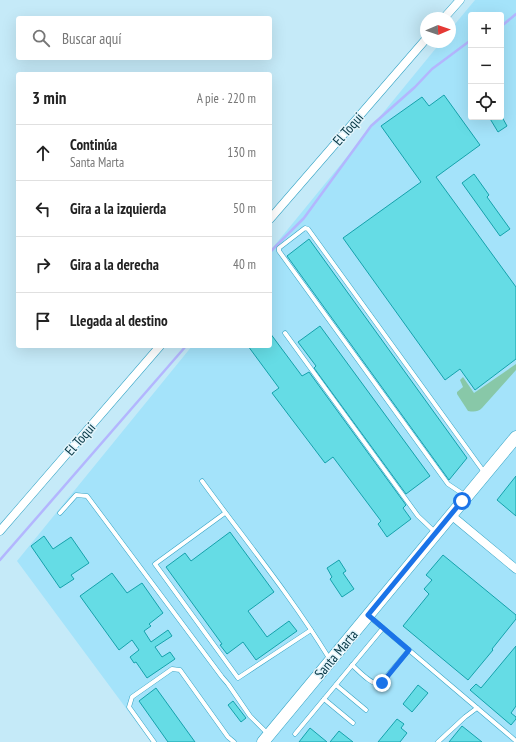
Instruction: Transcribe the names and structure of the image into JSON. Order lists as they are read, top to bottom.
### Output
{
  "streets": {
    "main road": ["Santa Marta"],
    "street": ["El Toqui"]
  },
  "north": "right",
  "page": {
    "map_buttons": ["+", "−"],
    "search": "Buscar aquí",
    "heading": ["3 min", "A pie · 220 m"],
    "list": [
      ["Continúa", "Santa Marta", "130 m"],
      ["Gira a la izquierda", "50 m"],
      ["Gira a la derecha", "40 m"],
      "Llegada al destino"
    ]
  }
}
